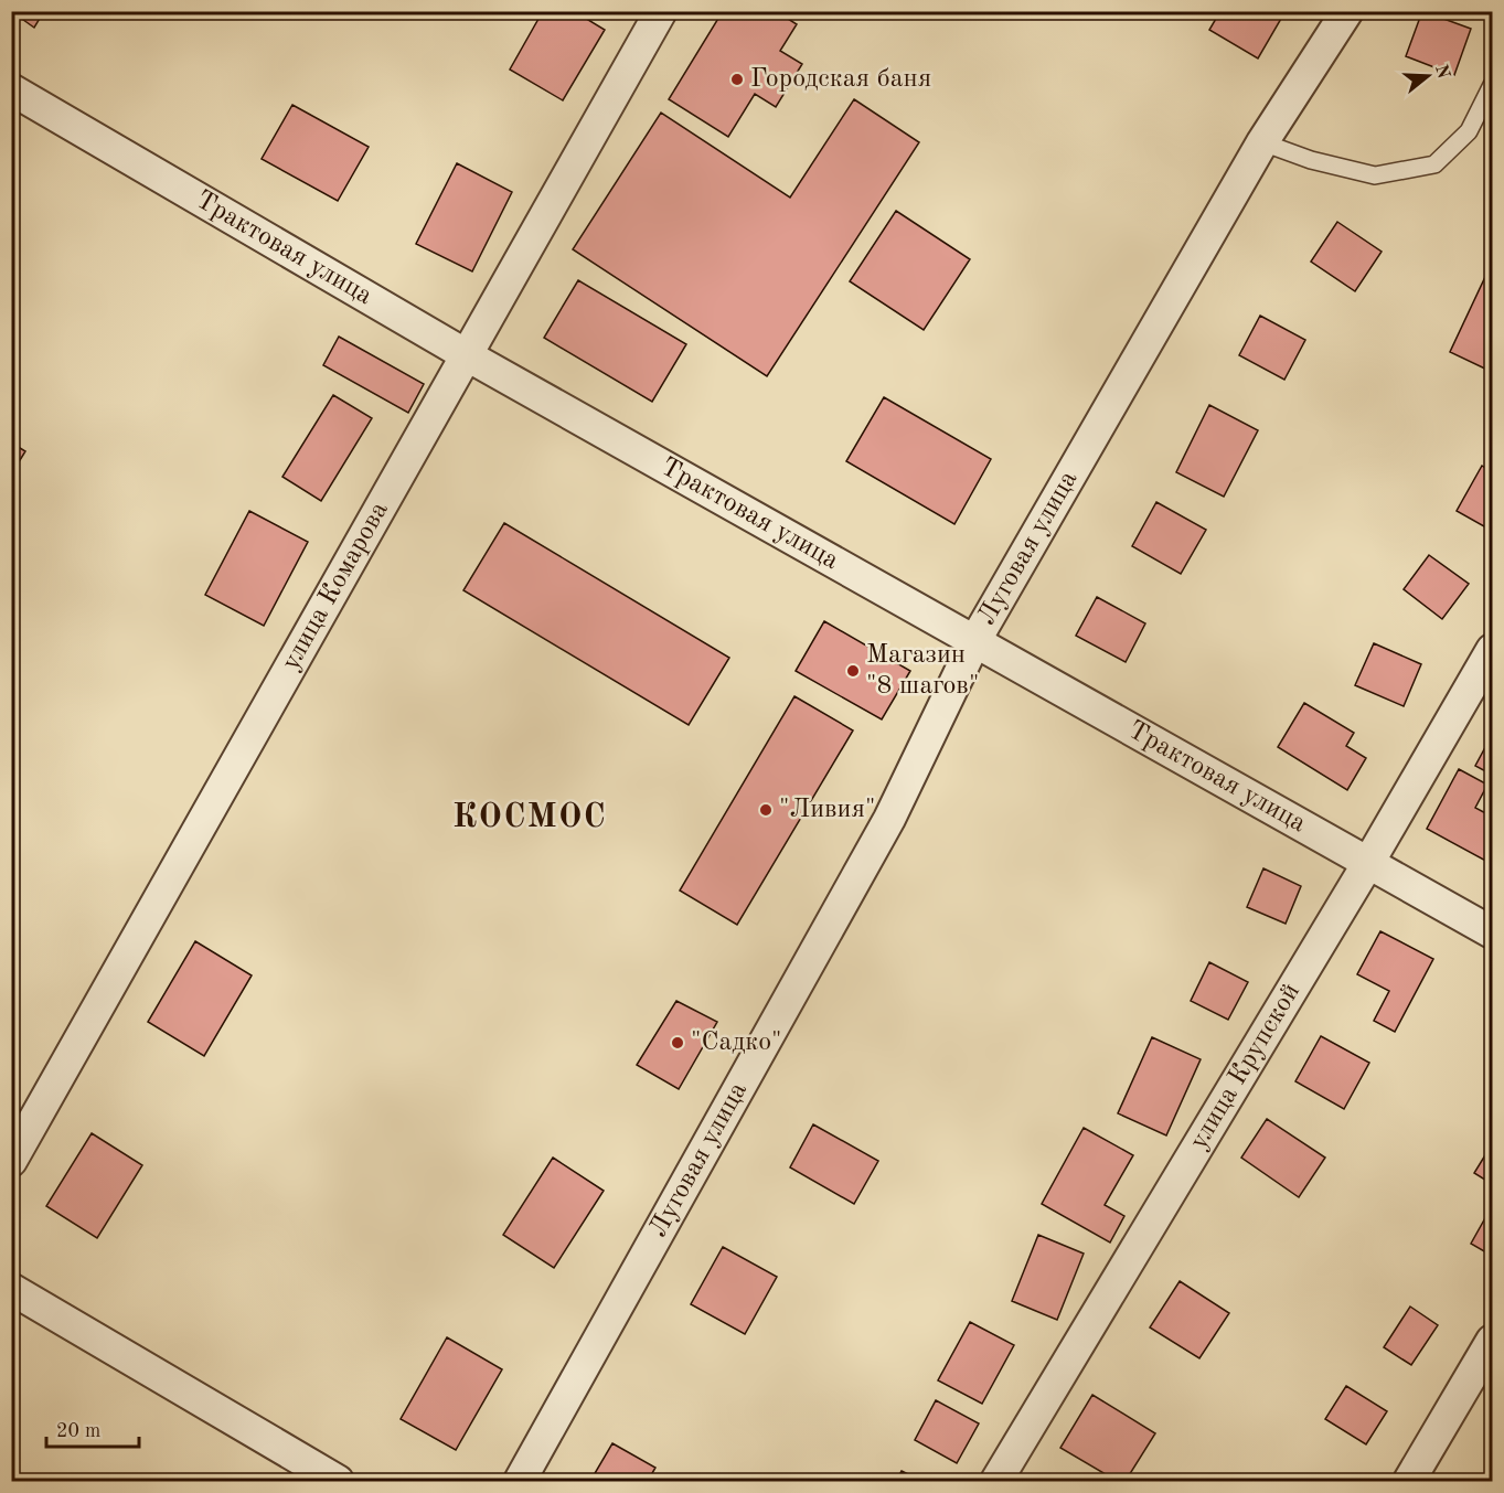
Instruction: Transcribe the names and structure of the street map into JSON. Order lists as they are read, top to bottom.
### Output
{
  "streets": {
    "street": [
      "Трактовая улица",
      "Луговая улица",
      "улица Комарова",
      "улица Крупской"
    ]
  },
  "crossings": [
    ["Трактовая улица", "Луговая улица"],
    ["Трактовая улица", "улица Комарова"],
    ["Трактовая улица", "улица Крупской"]
  ],
  "districts": ["КОСМОС"],
  "places": [
    "Городская баня",
    "Магазин \"8 шагов\"",
    "\"Ливия\"",
    "\"Садко\""
  ],
  "scale_bar": "20 m",
  "north": "right"
}
